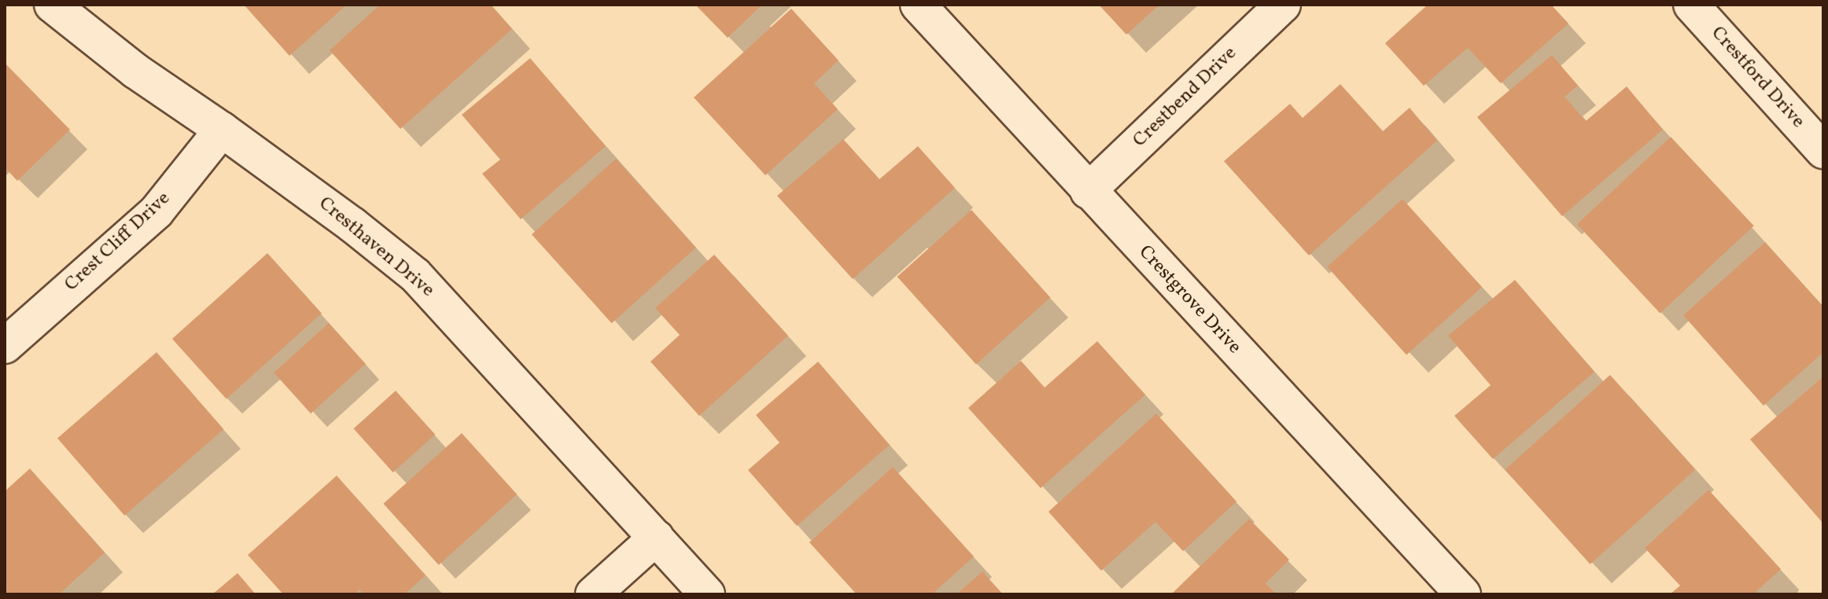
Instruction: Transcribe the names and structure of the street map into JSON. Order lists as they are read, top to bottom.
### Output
{
  "streets": {
    "street": [
      "Crestford Drive",
      "Crestbend Drive",
      "Crest Cliff Drive",
      "Cresthaven Drive",
      "Crestgrove Drive"
    ]
  },
  "crossings": [
    ["Crestbend Drive", "Crestgrove Drive"],
    ["Crest Cliff Drive", "Cresthaven Drive"]
  ]
}
